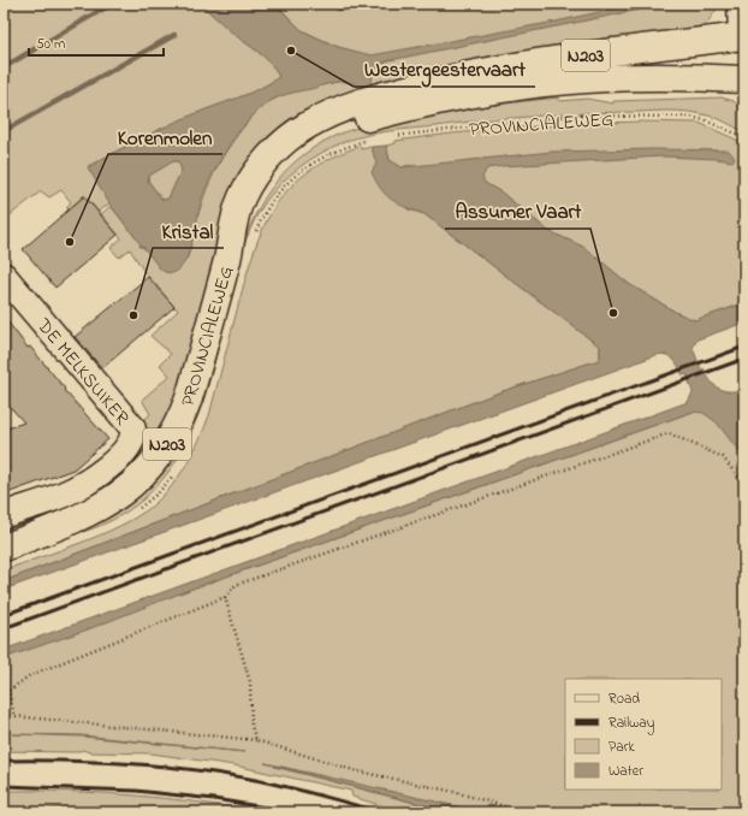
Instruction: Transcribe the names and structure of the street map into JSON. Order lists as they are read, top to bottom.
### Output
{
  "streets": {
    "main road": ["N203", "PROVINCIALEWEG"],
    "street": ["DE MELKSUIKER"]
  },
  "places": [
    "Westergeestervaart",
    "Korenmolen",
    "Assumer Vaart",
    "Kristal"
  ],
  "legend": [
    "Road",
    "Railway",
    "Park",
    "Water"
  ],
  "scale_bar": "50 m"
}
